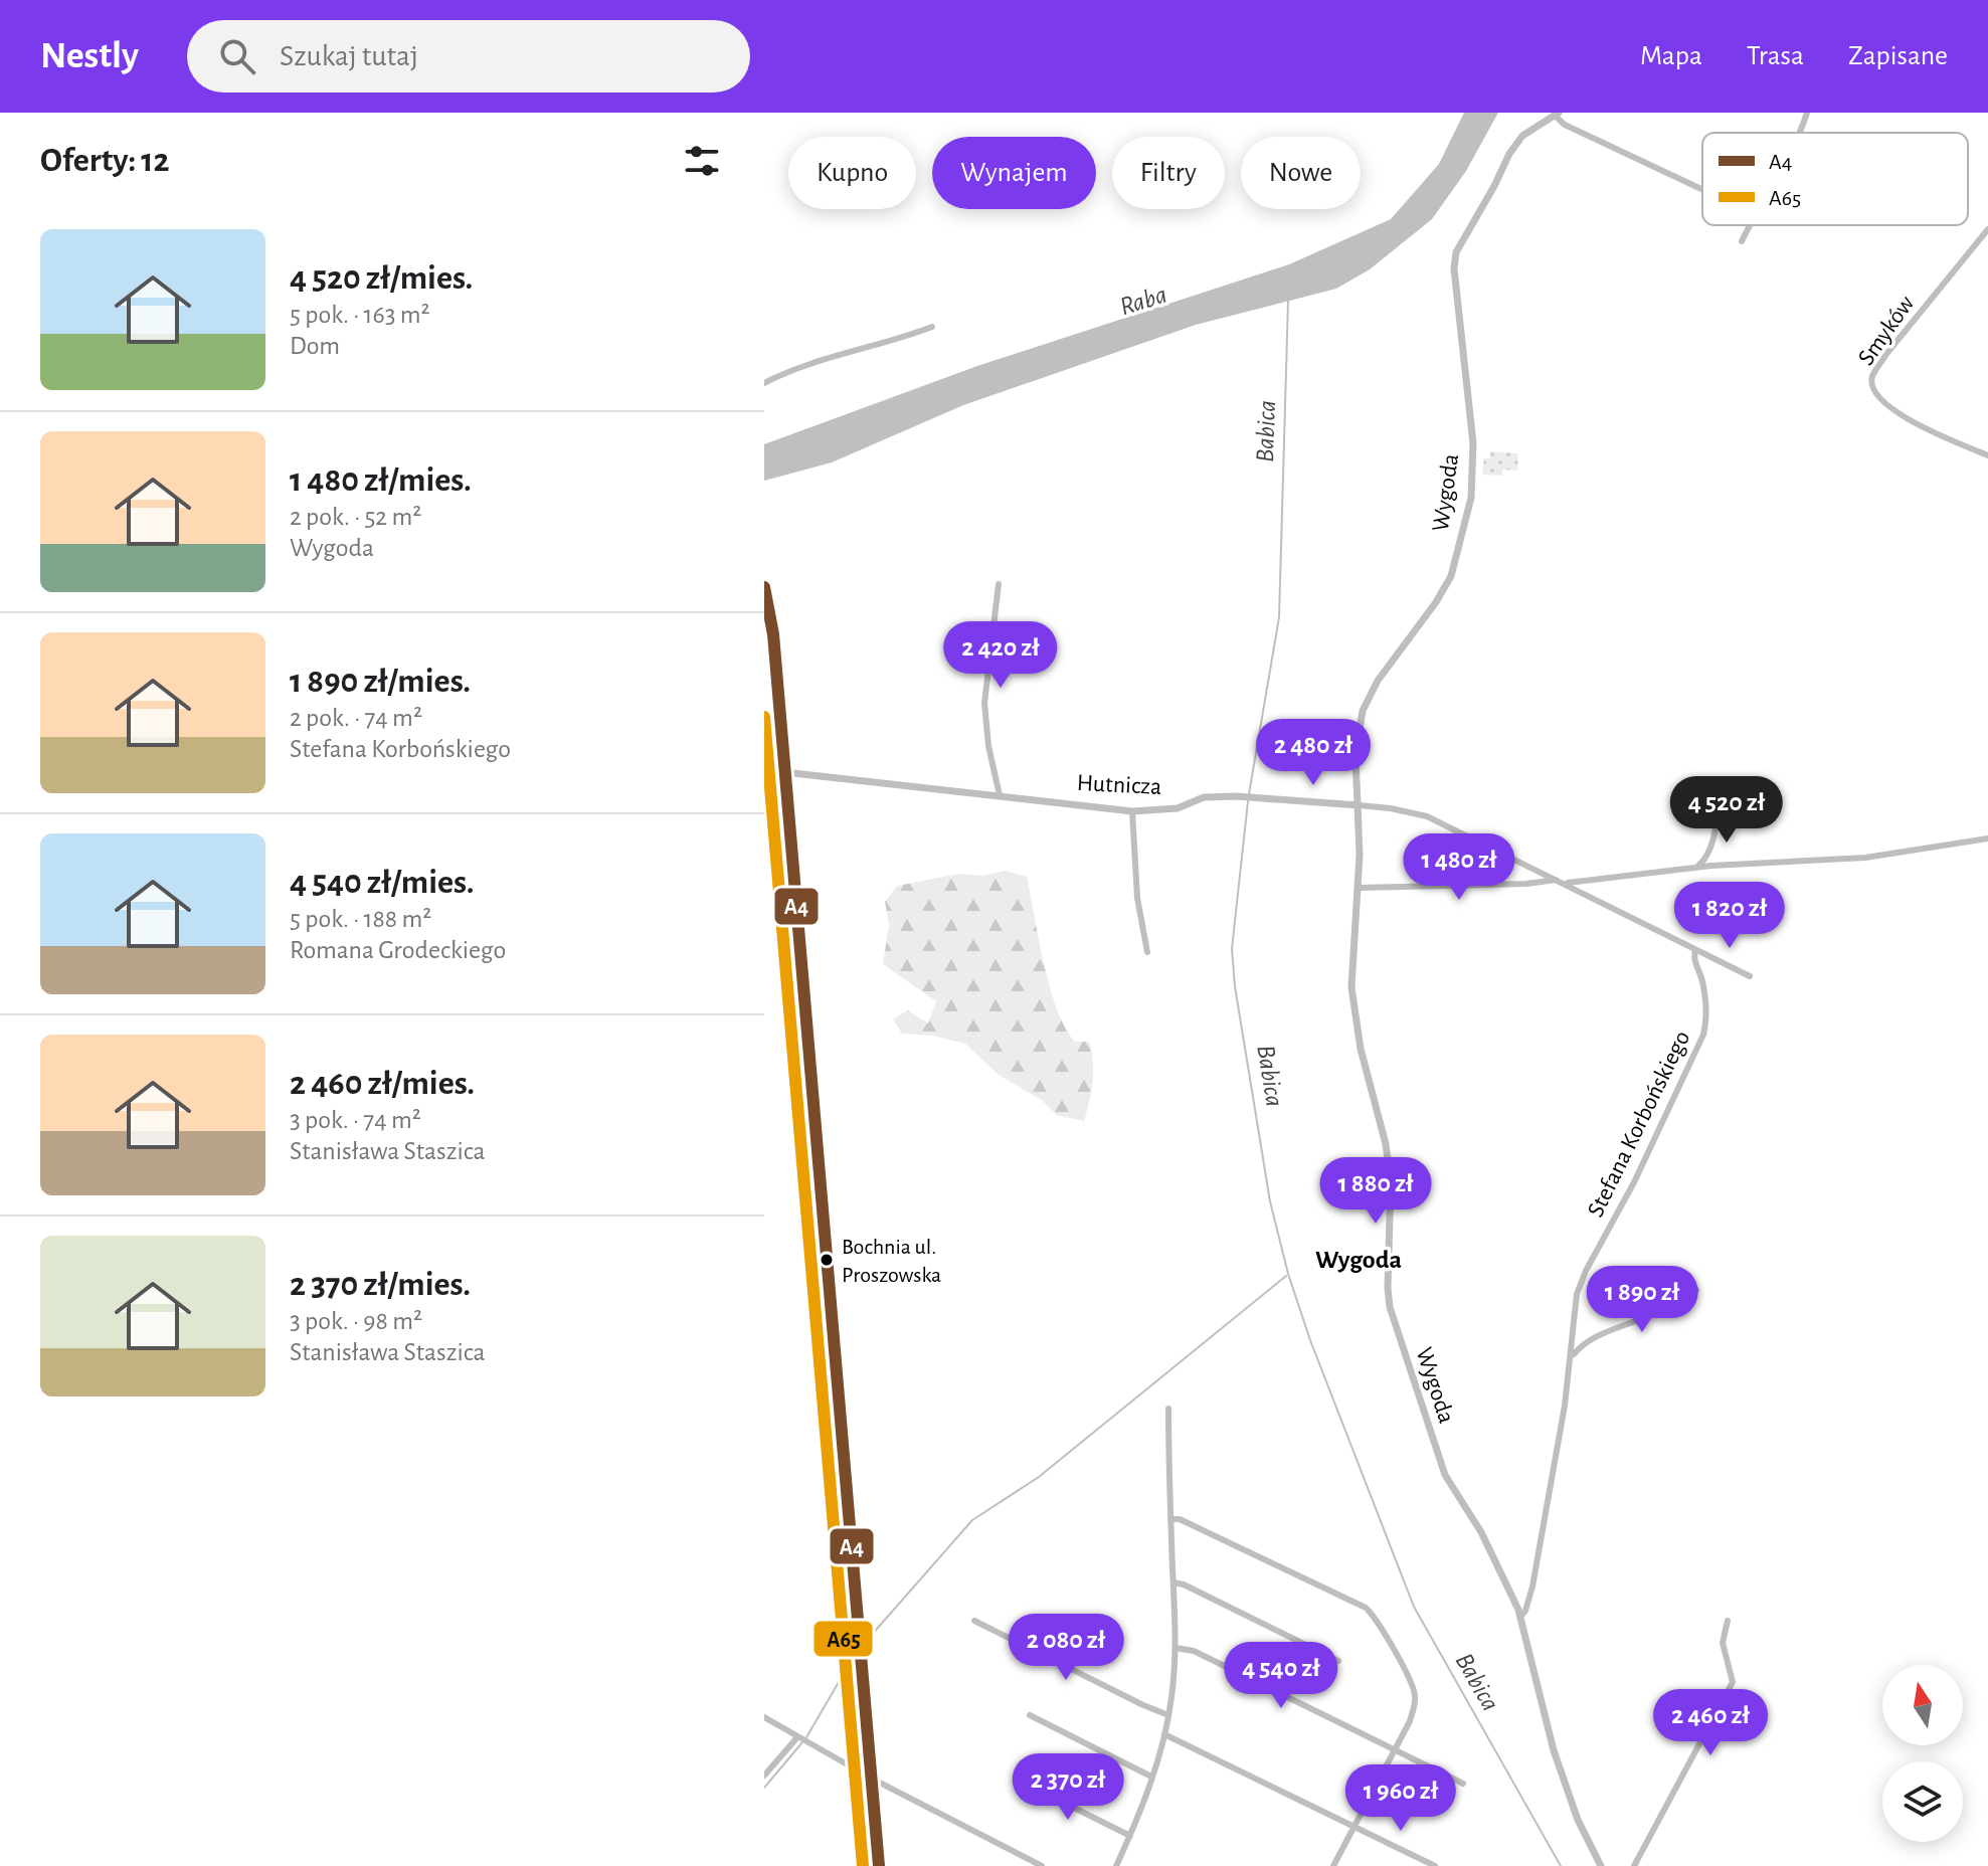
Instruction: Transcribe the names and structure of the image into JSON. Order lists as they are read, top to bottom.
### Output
{
  "streets": {
    "street": [
      "Smyków",
      "Wygoda",
      "Hutnicza",
      "Stefana Korbońskiego"
    ]
  },
  "crossings": [
    ["Wygoda", "Hutnicza"],
    ["Wygoda", "Stefana Korbońskiego"],
    ["Hutnicza", "Stefana Korbońskiego"]
  ],
  "districts": ["Wygoda"],
  "water": ["Raba", "Babica"],
  "places": ["Bochnia ul. Proszowska"],
  "lines": ["transit line A4", "transit line A65"],
  "legend": ["A4", "A65"],
  "north": "top",
  "page": {
    "header": "Nestly",
    "search": "Szukaj tutaj",
    "nav": ["Mapa", "Trasa", "Zapisane"],
    "heading": "Oferty: 12",
    "chip": [
      "Kupno",
      "Wynajem",
      "Filtry",
      "Nowe"
    ],
    "list": [
      {
        "name": "4 520 zł/mies.",
        "note": "5 pok. · 163 m² · Dom"
      },
      {
        "name": "1 480 zł/mies.",
        "note": "2 pok. · 52 m² · Wygoda"
      },
      {
        "name": "1 890 zł/mies.",
        "note": "2 pok. · 74 m² · Stefana Korbońskiego"
      },
      {
        "name": "4 540 zł/mies.",
        "note": "5 pok. · 188 m² · Romana Grodeckiego"
      },
      {
        "name": "2 460 zł/mies.",
        "note": "3 pok. · 74 m² · Stanisława Staszica"
      },
      {
        "name": "2 370 zł/mies.",
        "note": "3 pok. · 98 m² · Stanisława Staszica"
      }
    ],
    "price": [
      "2 420 zł",
      "2 480 zł",
      "4 520 zł",
      "1 480 zł",
      "1 820 zł",
      "1 880 zł",
      "1 890 zł",
      "2 080 zł",
      "4 540 zł",
      "2 460 zł",
      "2 370 zł",
      "1 960 zł"
    ]
  }
}
